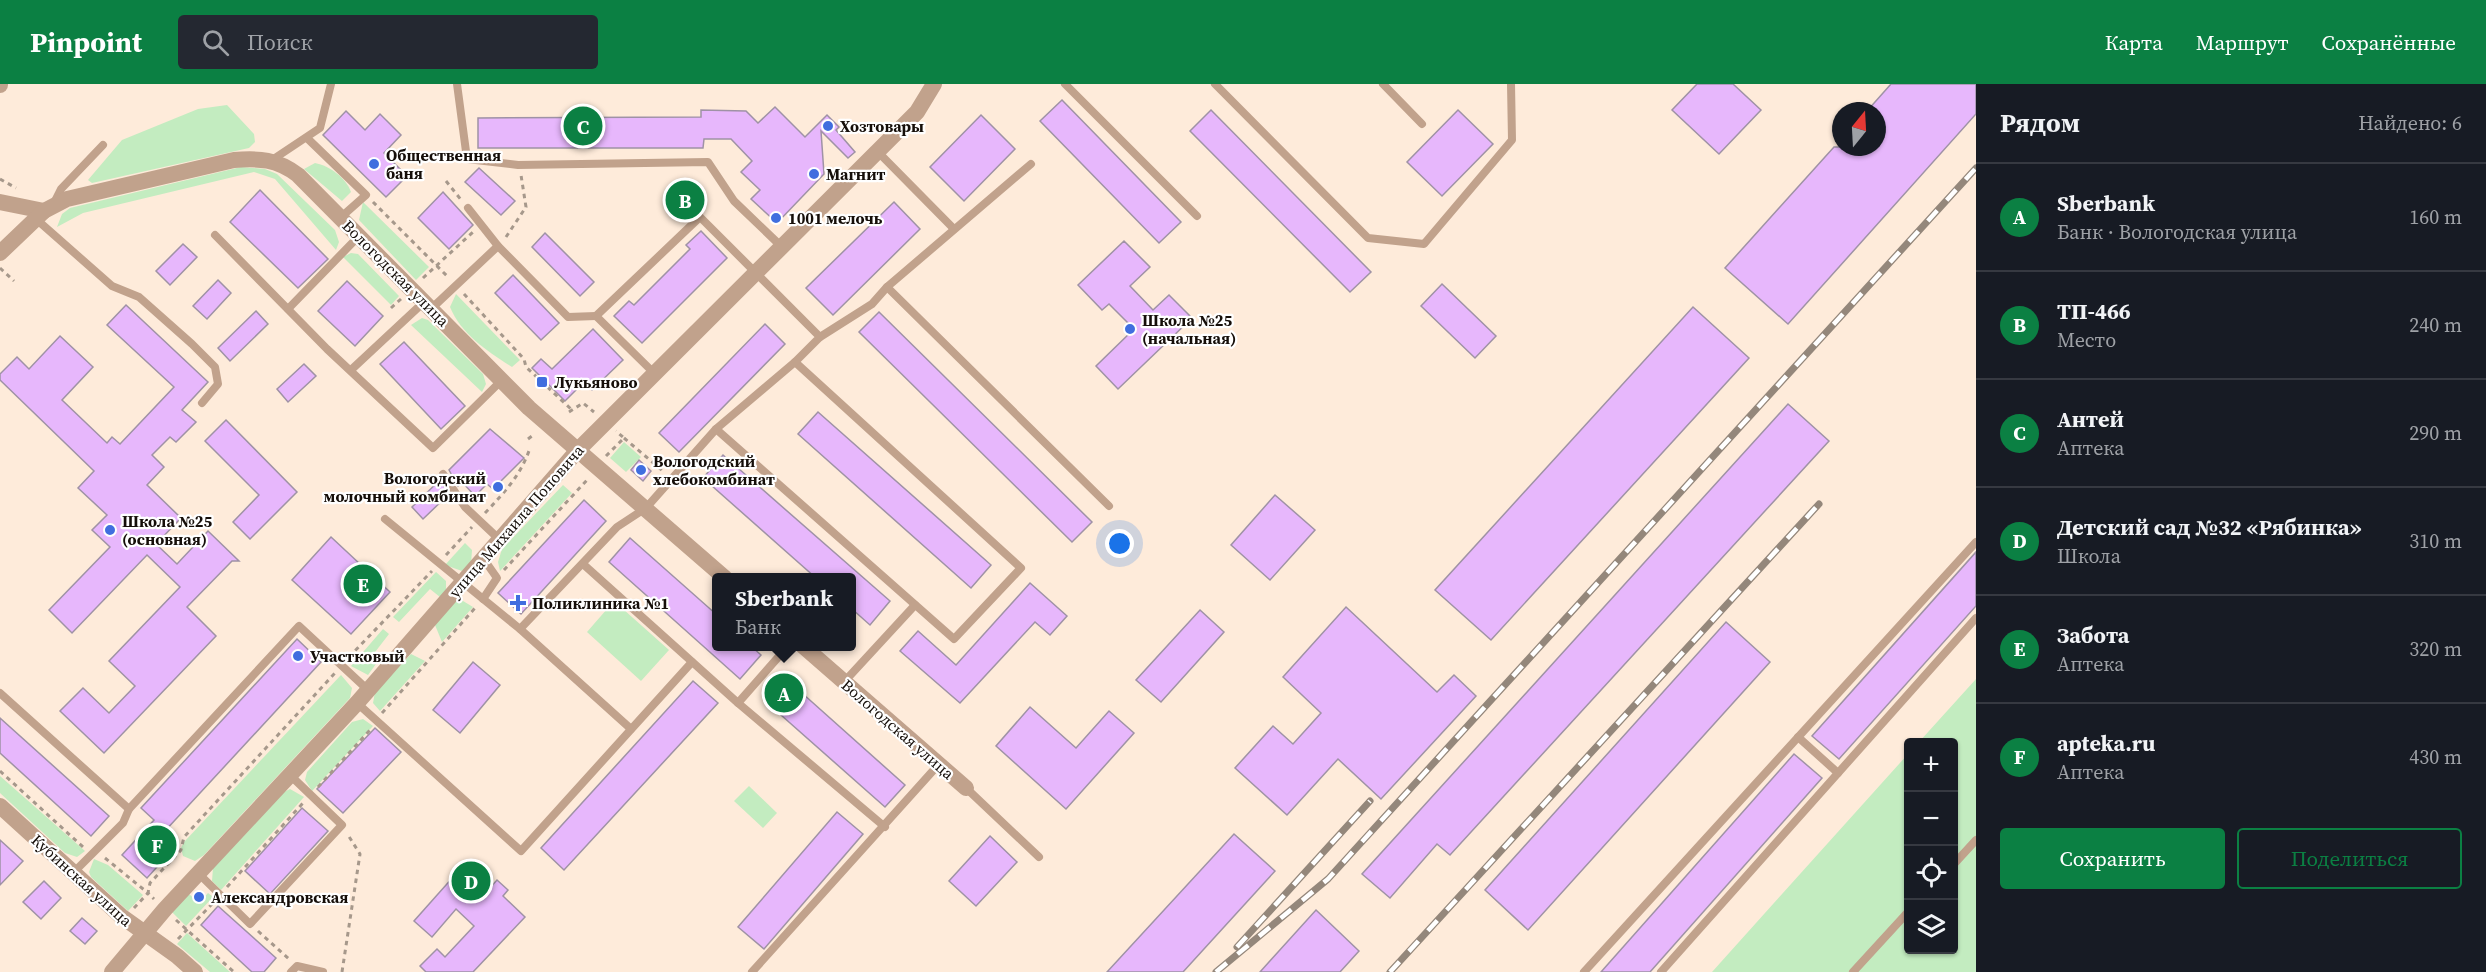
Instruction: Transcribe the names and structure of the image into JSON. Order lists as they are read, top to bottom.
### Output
{
  "streets": {
    "street": ["Вологодская улица", "улица Михаила Поповича", "Кубинская улица"]
  },
  "crossings": [
    ["Вологодская улица", "улица Михаила Поповича"],
    ["улица Михаила Поповича", "Кубинская улица"]
  ],
  "places": {
    "other": [
      "Хозтовары",
      "Общественная баня",
      "Магнит",
      "1001 мелочь",
      "Школа №25 (начальная)",
      "Вологодский хлебокомбинат",
      "Вологодский молочный комбинат",
      "Школа №25 (основная)",
      "Участковый",
      "Александровская"
    ],
    "transit": ["Лукьяново"],
    "health": ["Поликлиника №1"]
  },
  "north": "top",
  "page": {
    "header": "Pinpoint",
    "search": "Поиск",
    "nav": ["Карта", "Маршрут", "Сохранённые"],
    "heading": ["Рядом", "Найдено: 6"],
    "pins": [
      "C",
      "B",
      "E",
      "A",
      "F",
      "D"
    ],
    "list": [
      {
        "mark": "A",
        "name": "Sberbank",
        "note": "Банк · Вологодская улица",
        "value": "160 m"
      },
      {
        "mark": "B",
        "name": "ТП-466",
        "note": "Место",
        "value": "240 m"
      },
      {
        "mark": "C",
        "name": "Антей",
        "note": "Аптека",
        "value": "290 m"
      },
      {
        "mark": "D",
        "name": "Детский сад №32 «Рябинка»",
        "note": "Школа",
        "value": "310 m"
      },
      {
        "mark": "E",
        "name": "Забота",
        "note": "Аптека",
        "value": "320 m"
      },
      {
        "mark": "F",
        "name": "apteka.ru",
        "note": "Аптека",
        "value": "430 m"
      }
    ],
    "popup": ["Sberbank", "Банк"],
    "map_buttons": ["+", "−"],
    "buttons": ["Сохранить", "Поделиться"]
  }
}
